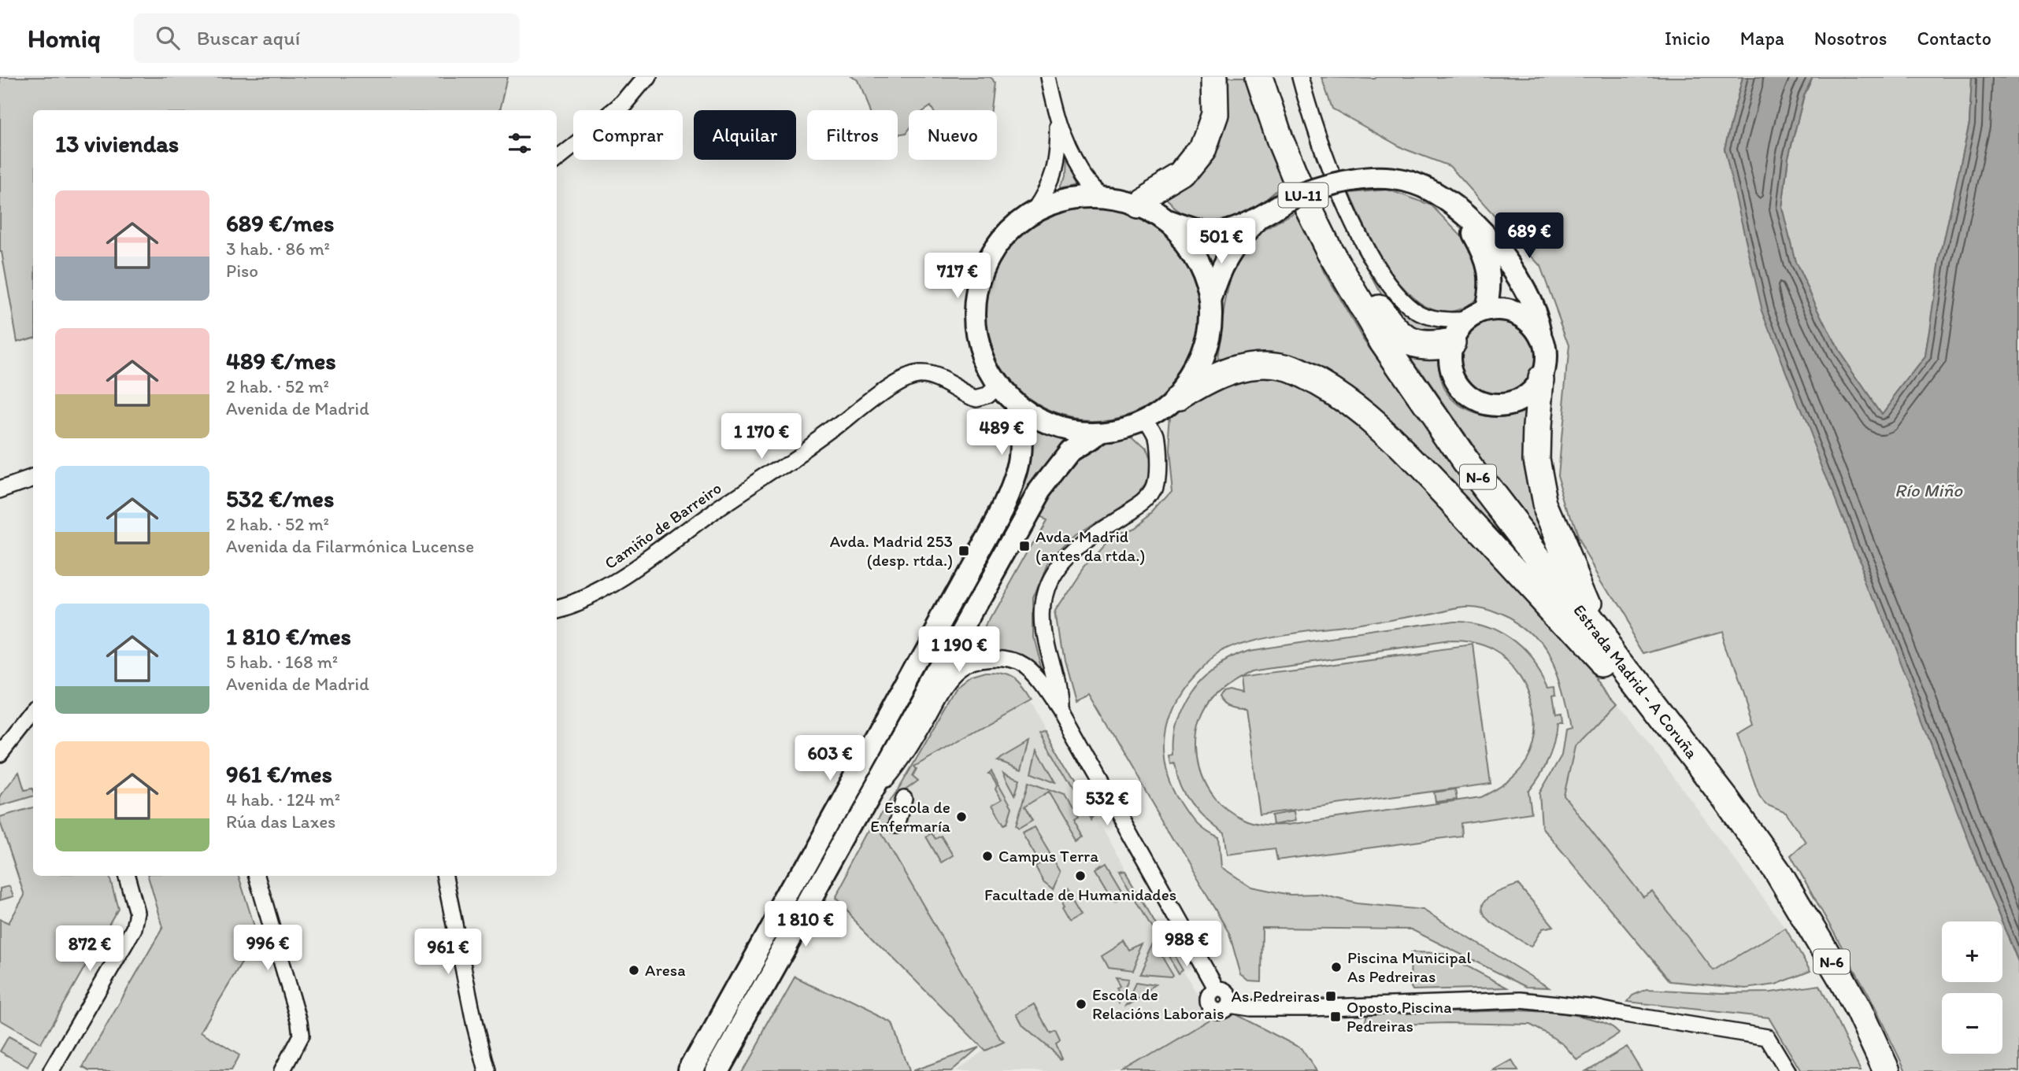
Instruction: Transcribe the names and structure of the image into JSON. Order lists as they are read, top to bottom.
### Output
{
  "streets": {
    "highway": ["LU-11", "N-6", "Estrada Madrid - A Coruña"],
    "street": ["Camiño de Barreiro"]
  },
  "water": ["Río Miño"],
  "places": {
    "transit": [
      "Avda. Madrid (antes da rtda.)",
      "Avda. Madrid 253 (desp. rtda.)",
      "As Pedreiras",
      "Oposto Piscina Pedreiras"
    ],
    "other": [
      "Escola de Enfermaría",
      "Campus Terra",
      "Facultade de Humanidades",
      "Piscina Municipal As Pedreiras",
      "Aresa",
      "Escola de Relacións Laborais"
    ]
  },
  "page": {
    "header": "Homiq",
    "search": "Buscar aquí",
    "nav": [
      "Inicio",
      "Mapa",
      "Nosotros",
      "Contacto"
    ],
    "chip": [
      "Comprar",
      "Alquilar",
      "Filtros",
      "Nuevo"
    ],
    "heading": "13 viviendas",
    "list": [
      {
        "name": "689 €/mes",
        "note": "3 hab. · 86 m² · Piso"
      },
      {
        "name": "489 €/mes",
        "note": "2 hab. · 52 m² · Avenida de Madrid"
      },
      {
        "name": "532 €/mes",
        "note": "2 hab. · 52 m² · Avenida da Filarmónica Lucense"
      },
      {
        "name": "1 810 €/mes",
        "note": "5 hab. · 168 m² · Avenida de Madrid"
      },
      {
        "name": "961 €/mes",
        "note": "4 hab. · 124 m² · Rúa das Laxes"
      }
    ],
    "price": [
      "689 €",
      "501 €",
      "717 €",
      "489 €",
      "1 170 €",
      "1 190 €",
      "603 €",
      "532 €",
      "1 810 €",
      "988 €",
      "996 €",
      "872 €",
      "961 €"
    ],
    "map_buttons": ["+", "−"]
  }
}
